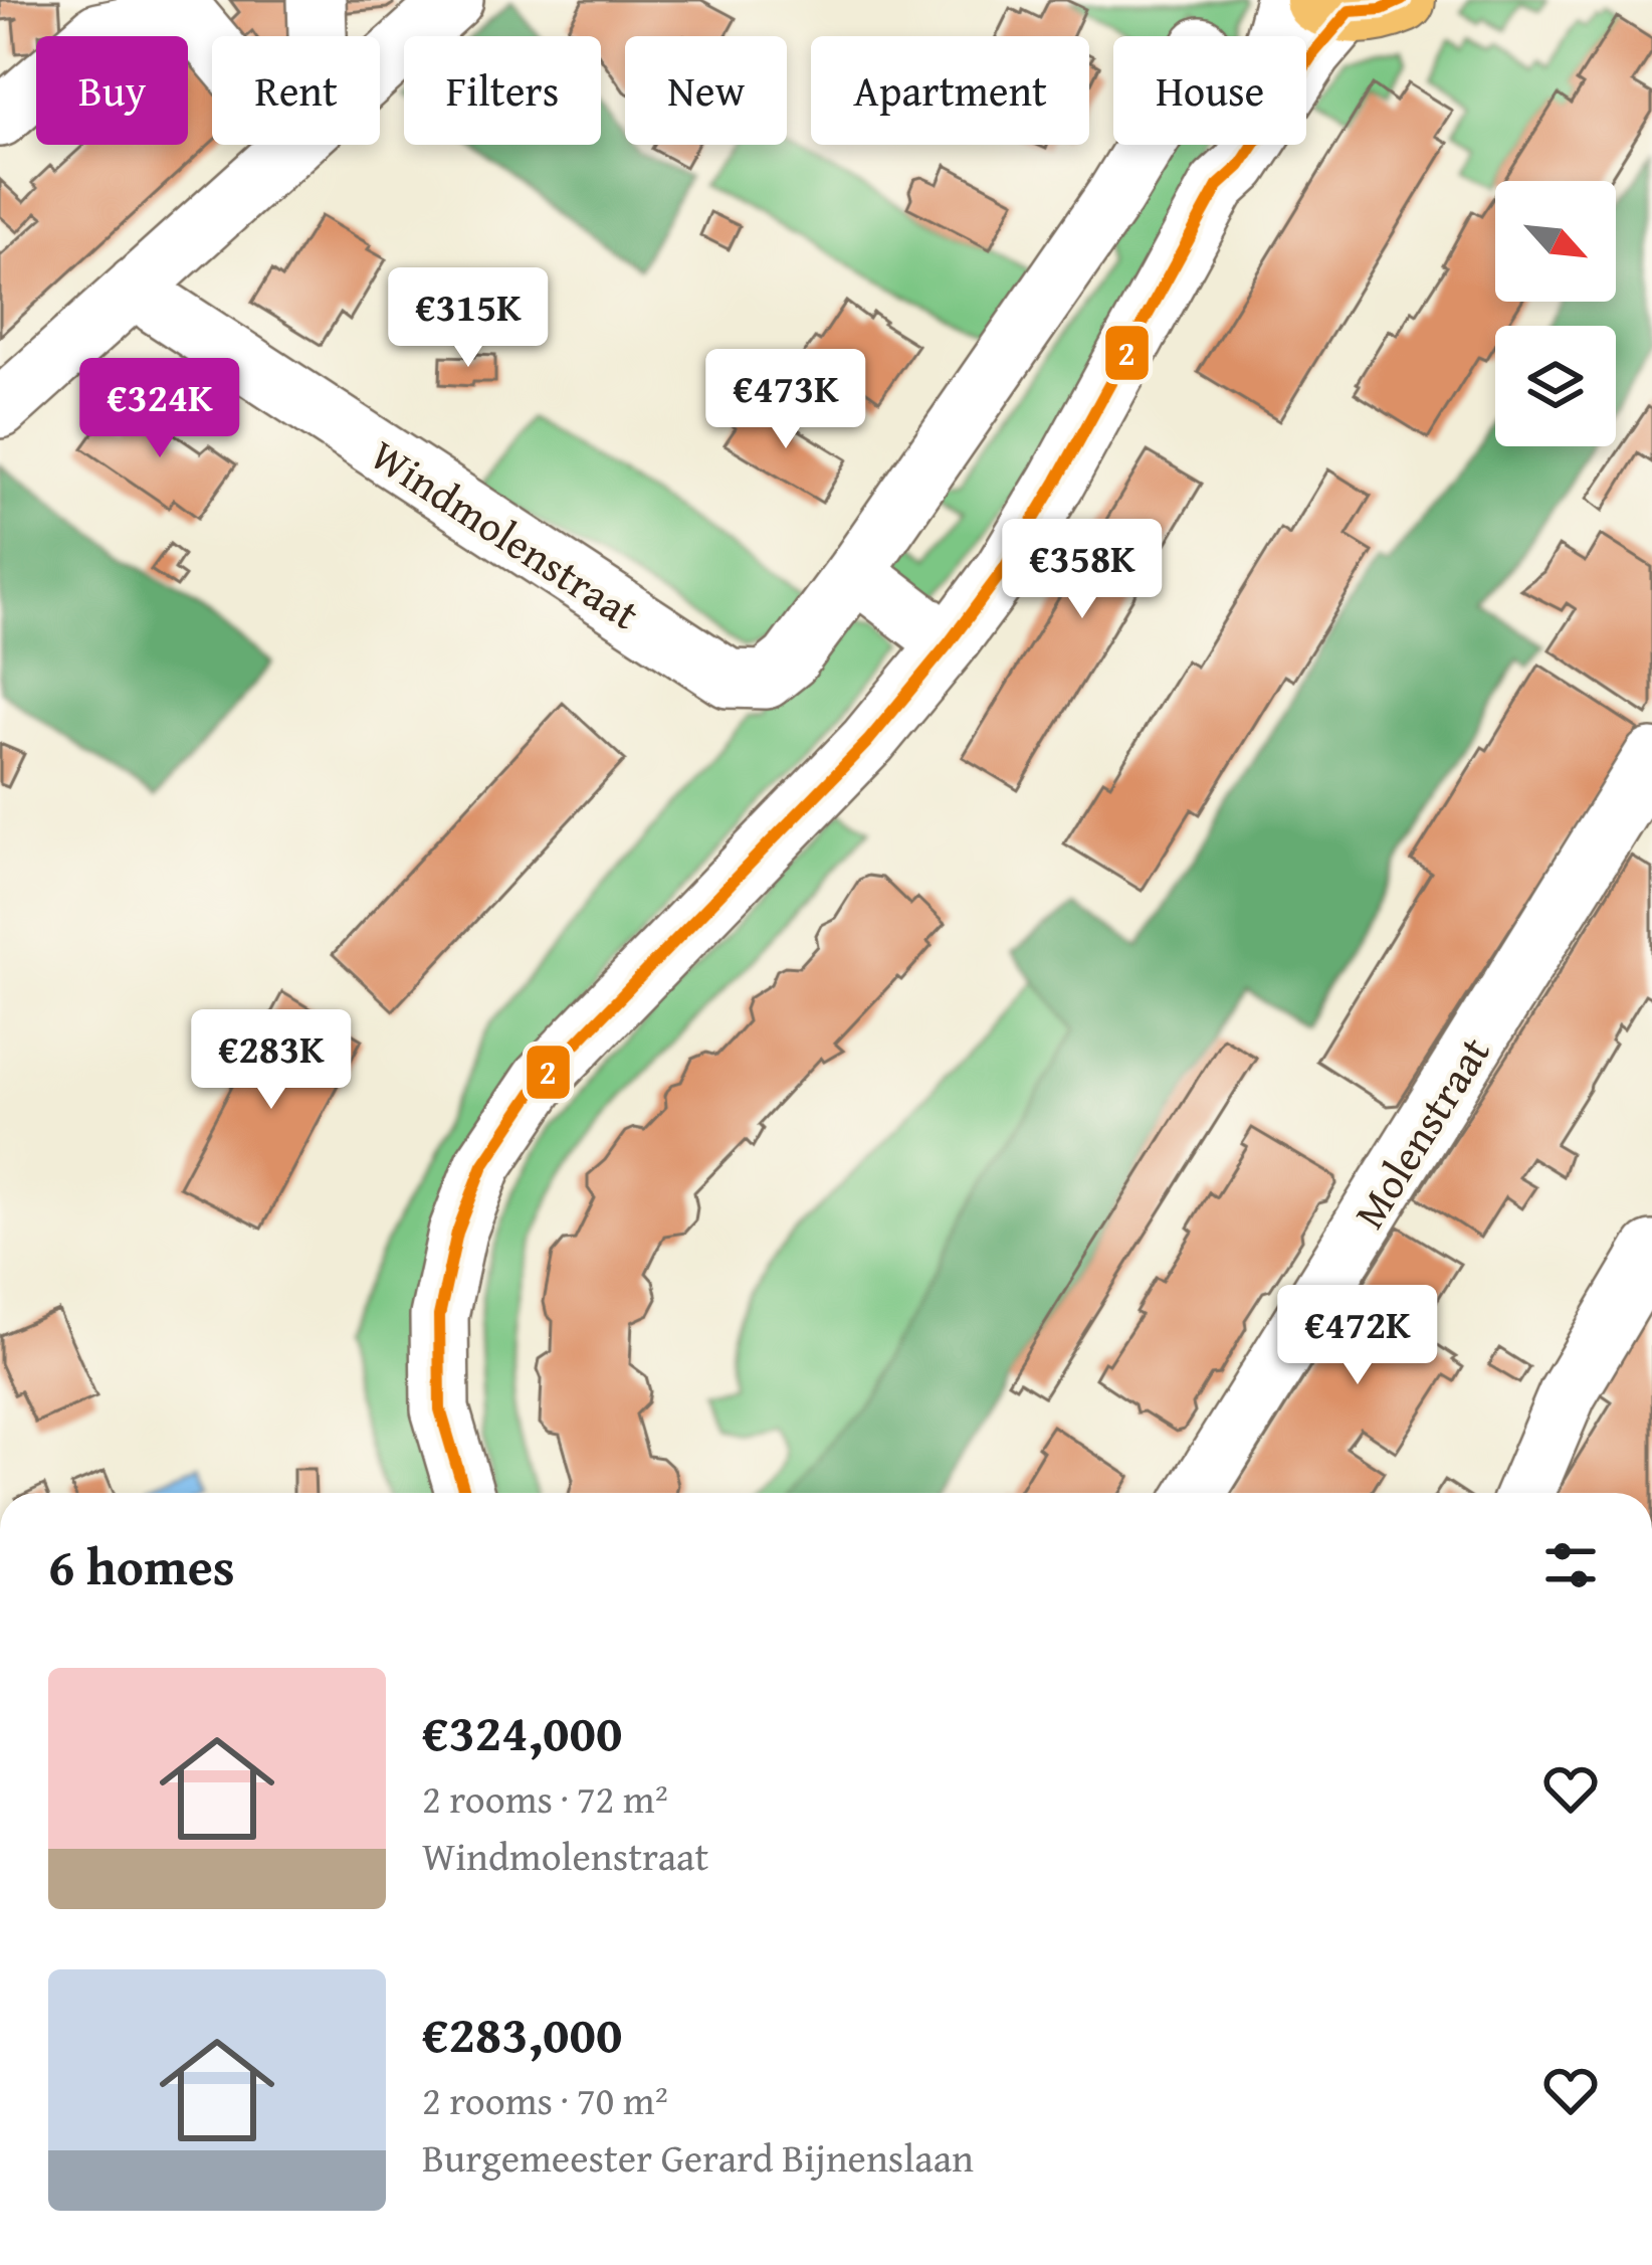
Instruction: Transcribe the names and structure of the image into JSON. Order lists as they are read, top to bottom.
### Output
{
  "streets": {
    "street": ["Windmolenstraat", "Molenstraat"]
  },
  "lines": ["transit line 2"],
  "north": "bottom right",
  "page": {
    "chip": [
      "Buy",
      "Rent",
      "Filters",
      "New",
      "Apartment",
      "House"
    ],
    "price": [
      "€315K",
      "€473K",
      "€324K",
      "€358K",
      "€283K",
      "€472K"
    ],
    "heading": "6 homes",
    "list": [
      {
        "name": "€324,000",
        "note": "2 rooms · 72 m² · Windmolenstraat"
      },
      {
        "name": "€283,000",
        "note": "2 rooms · 70 m² · Burgemeester Gerard Bijnenslaan"
      }
    ]
  }
}
